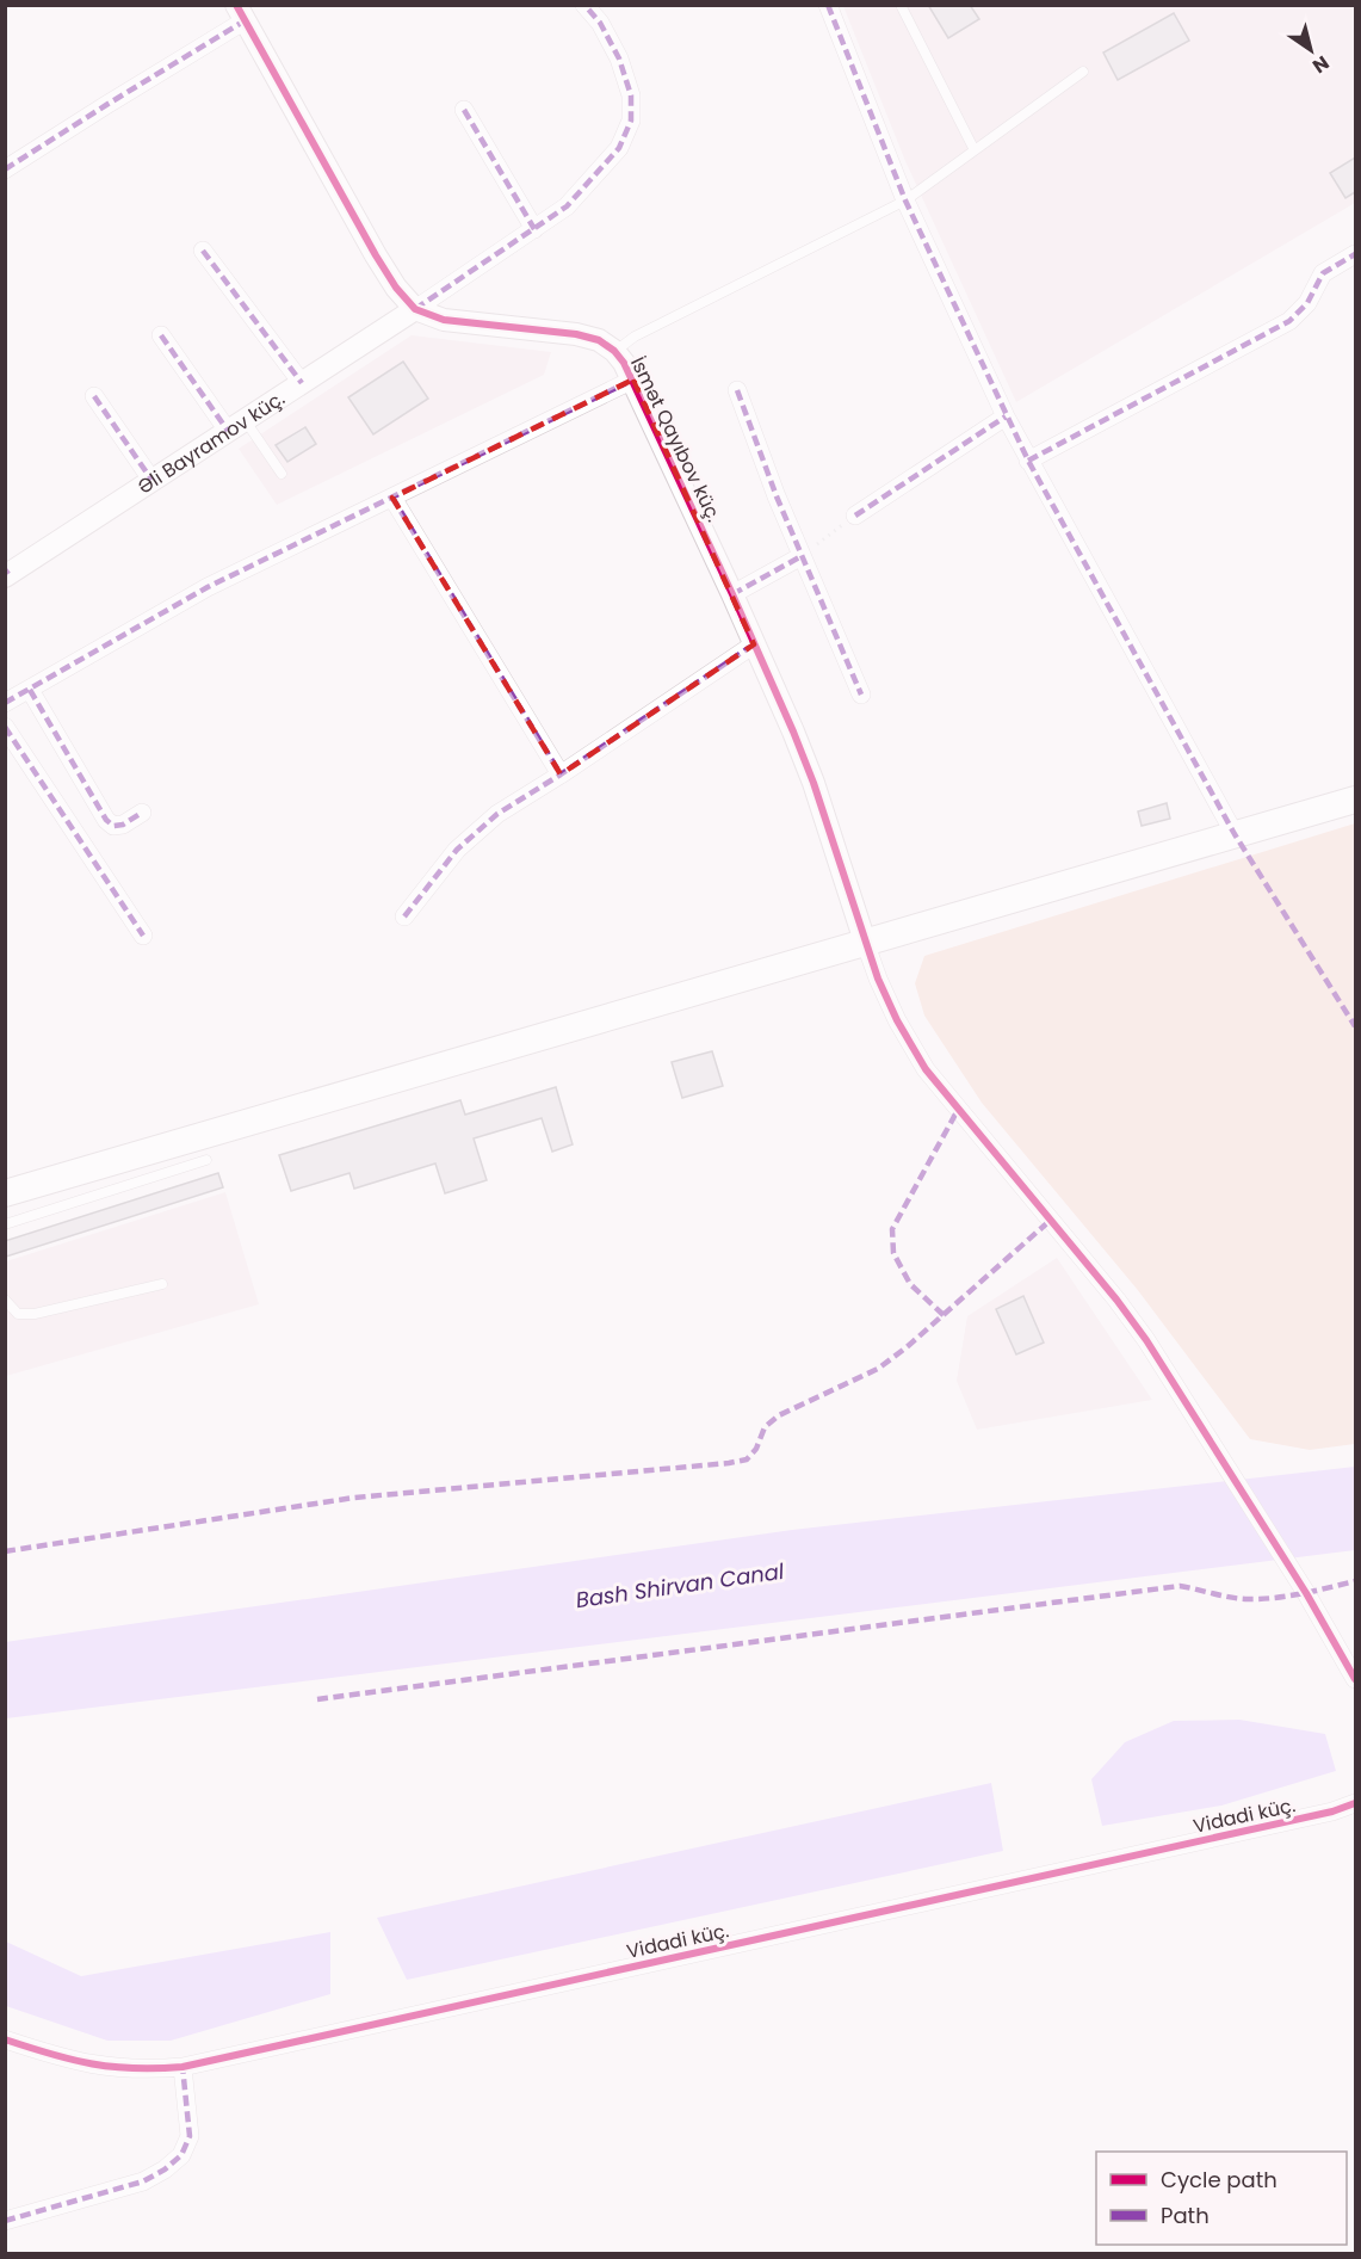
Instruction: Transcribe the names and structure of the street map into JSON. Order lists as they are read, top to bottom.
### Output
{
  "streets": {
    "street": ["İsmət Qayıbov küç.", "Əli Bayramov küç.", "Vidadi küç."]
  },
  "crossings": [
    ["İsmət Qayıbov küç.", "Əli Bayramov küç."]
  ],
  "water": ["Bash Shirvan Canal"],
  "legend": ["Cycle path", "Path"],
  "north": "bottom right"
}
